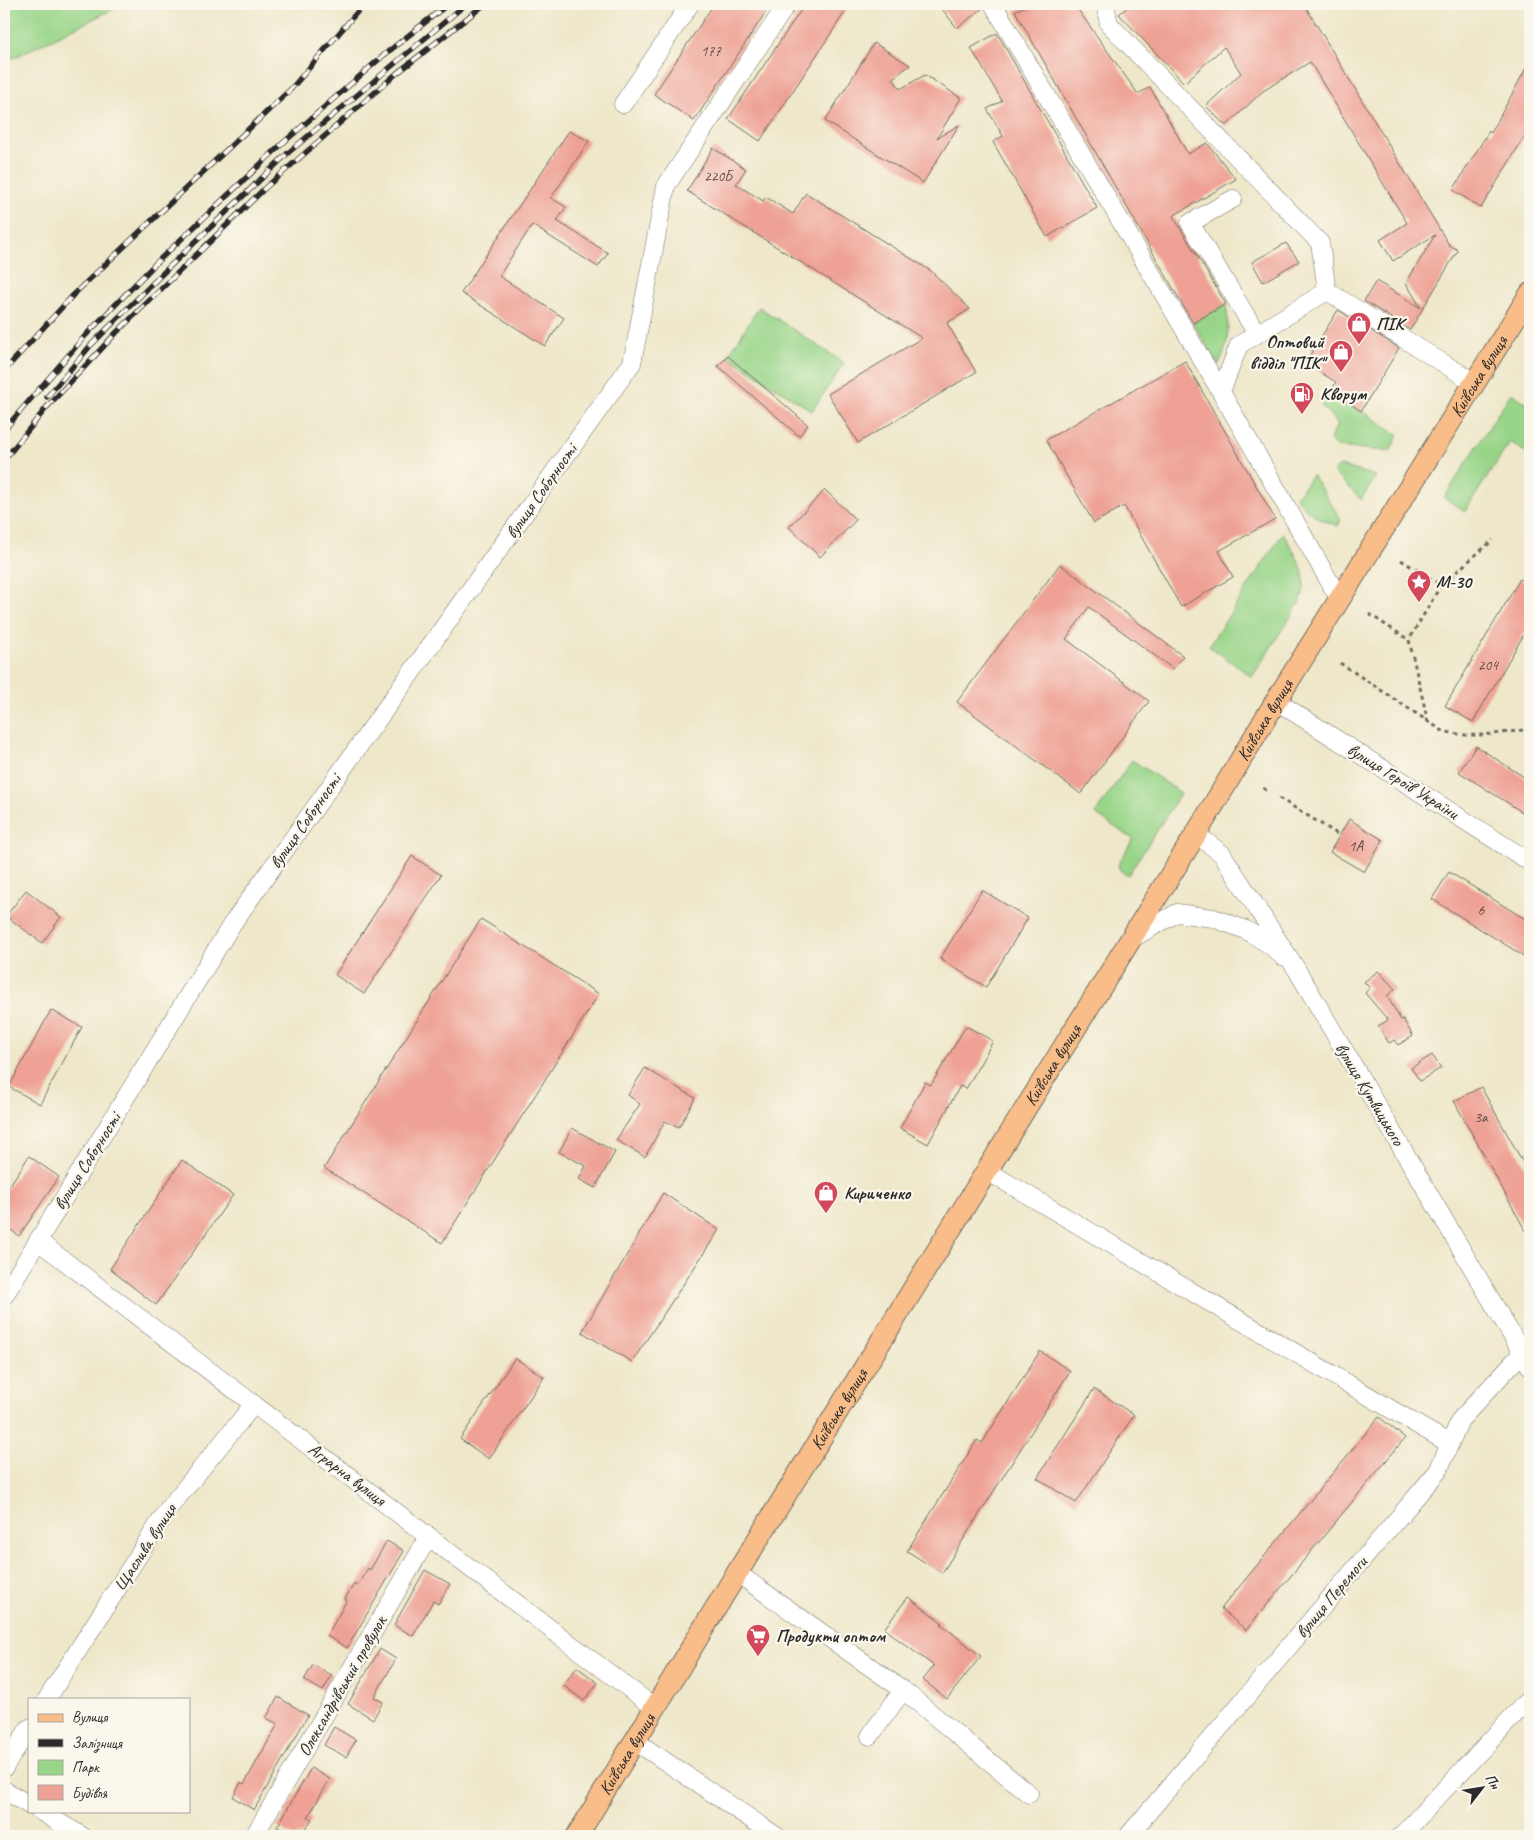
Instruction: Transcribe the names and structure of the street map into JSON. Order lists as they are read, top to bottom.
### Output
{
  "streets": {
    "main road": ["Київська вулиця"],
    "street": [
      "вулиця Соборності",
      "вулиця Героїв України",
      "вулиця Кутвицького",
      "Аграрна вулиця",
      "Щаслива вулиця",
      "вулиця Перемоги",
      "Олександрівський провулок"
    ]
  },
  "crossings": [
    ["Київська вулиця", "вулиця Героїв України"],
    ["Київська вулиця", "вулиця Кутвицького"],
    ["Київська вулиця", "Аграрна вулиця"],
    ["вулиця Соборності", "Аграрна вулиця"],
    ["вулиця Кутвицького", "вулиця Перемоги"],
    ["Аграрна вулиця", "Щаслива вулиця"],
    ["Аграрна вулиця", "Олександрівський провулок"]
  ],
  "places": {
    "shop": ["ПІК", "Оптовий відділ \"ПІК\"", "Кириченко"],
    "fuel station": ["Кворум"],
    "place": ["М-30"],
    "supermarket": ["Продукти оптом"]
  },
  "house_numbers": [
    "177",
    "220Б",
    "204",
    "1А",
    "6",
    "3а"
  ],
  "legend": [
    "Вулиця",
    "Залізниця",
    "Парк",
    "Будівля"
  ],
  "north": "top right"
}
